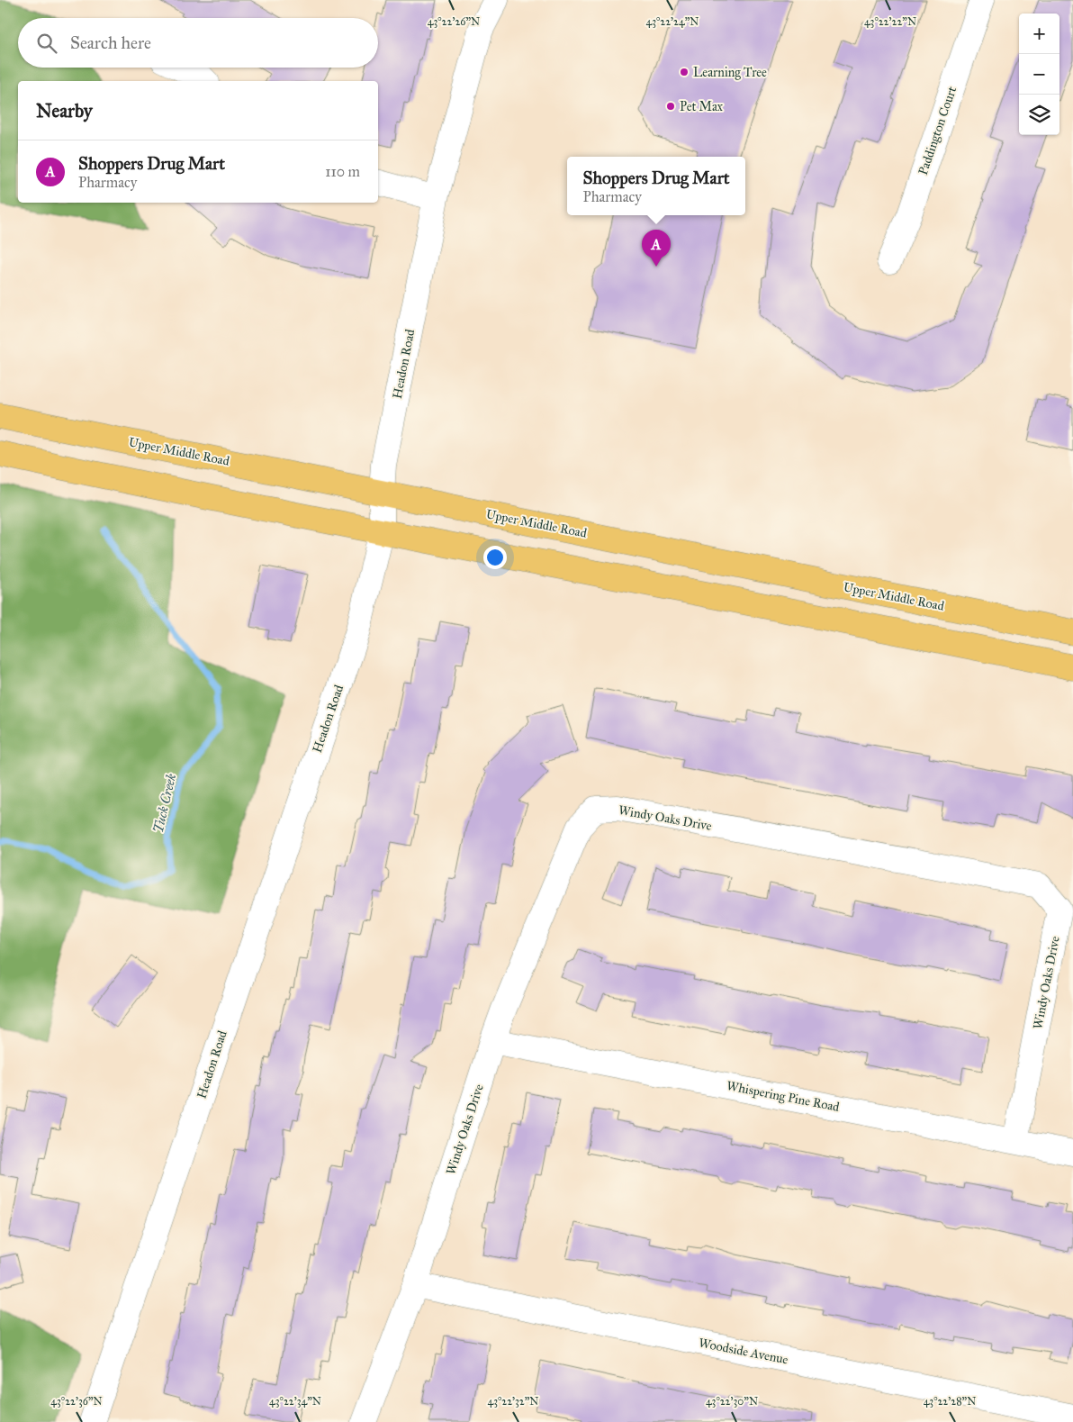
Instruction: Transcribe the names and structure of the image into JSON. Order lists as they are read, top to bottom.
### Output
{
  "streets": {
    "main road": ["Upper Middle Road"],
    "street": [
      "Paddington Court",
      "Headon Road",
      "Windy Oaks Drive",
      "Whispering Pine Road",
      "Woodside Avenue"
    ]
  },
  "crossings": [
    ["Headon Road", "Upper Middle Road"],
    ["Windy Oaks Drive", "Whispering Pine Road"],
    ["Windy Oaks Drive", "Woodside Avenue"]
  ],
  "water": ["Tuck Creek"],
  "places": ["Learning Tree", "Pet Max"],
  "page": {
    "map_buttons": ["+", "−"],
    "search": "Search here",
    "heading": "Nearby",
    "list": [
      {
        "mark": "A",
        "name": "Shoppers Drug Mart",
        "note": "Pharmacy",
        "value": "110 m"
      }
    ],
    "popup": ["Shoppers Drug Mart", "Pharmacy"],
    "pins": "A"
  },
  "coordinates": [
    "43°22'26\"N",
    "43°22'24\"N",
    "43°22'22\"N",
    "43°22'36\"N",
    "43°22'34\"N",
    "43°22'32\"N",
    "43°22'30\"N",
    "43°22'28\"N"
  ]
}
